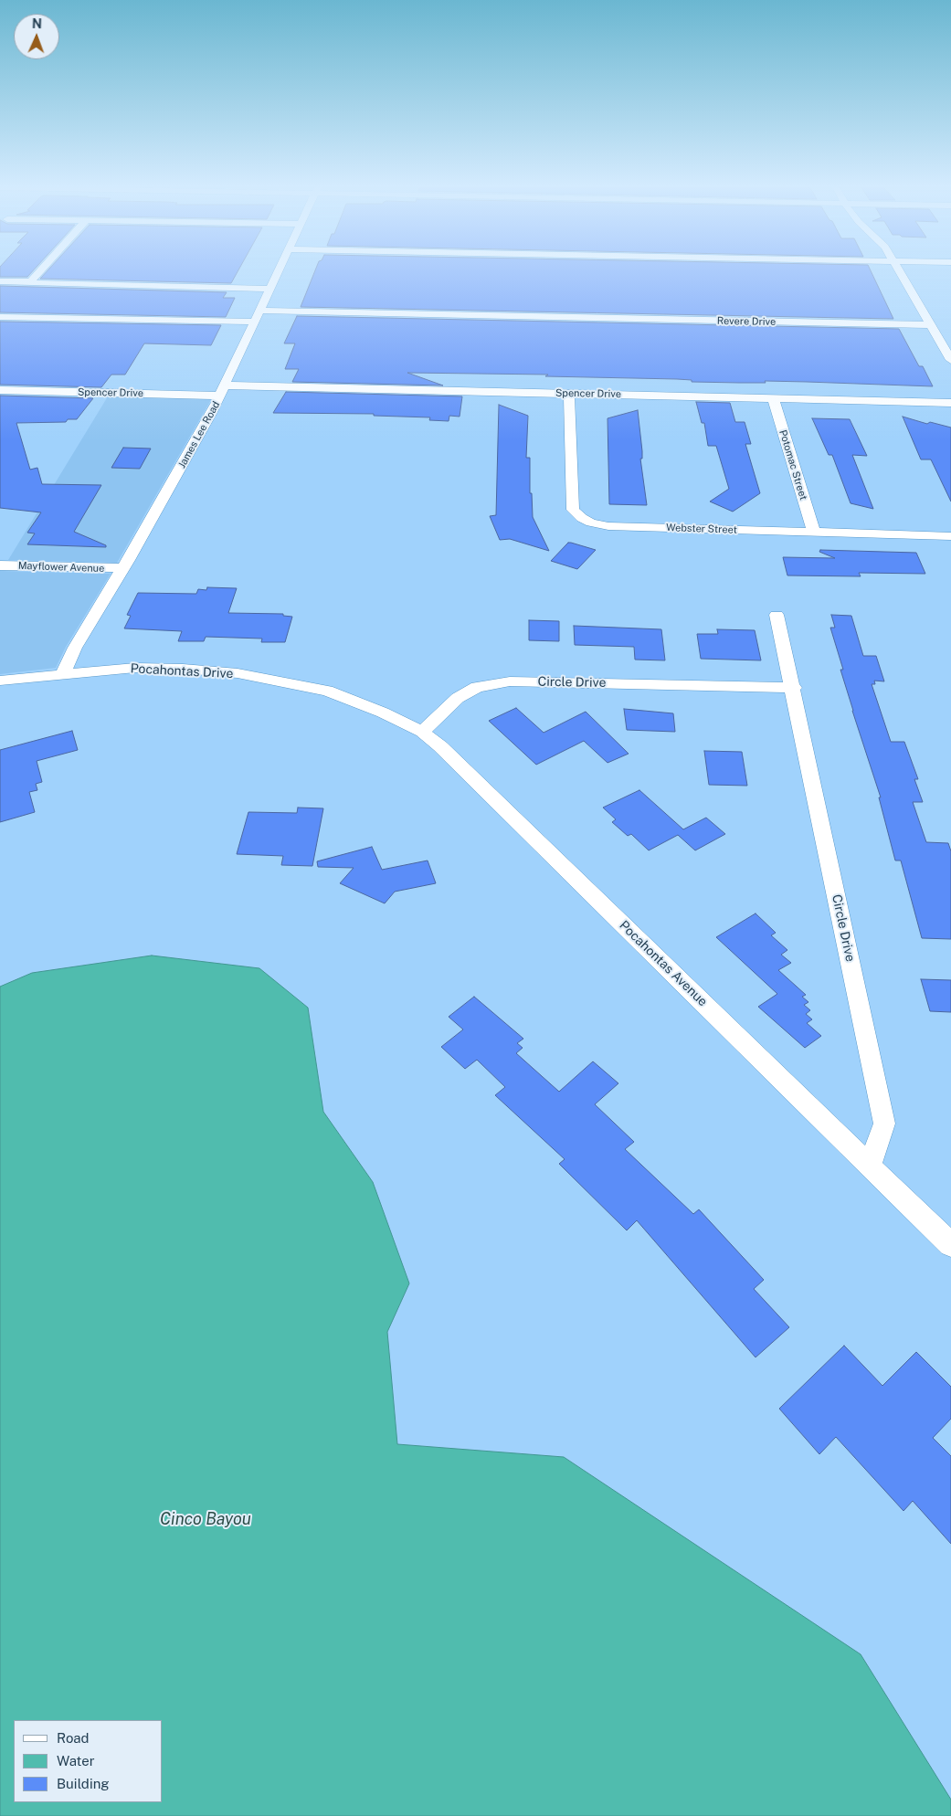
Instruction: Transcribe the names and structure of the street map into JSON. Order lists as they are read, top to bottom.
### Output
{
  "streets": {
    "street": [
      "Revere Drive",
      "Spencer Drive",
      "James Lee Road",
      "Potomac Street",
      "Webster Street",
      "Mayflower Avenue",
      "Pocahontas Drive",
      "Circle Drive",
      "Pocahontas Avenue"
    ]
  },
  "crossings": [
    ["Revere Drive", "James Lee Road"],
    ["Spencer Drive", "James Lee Road"],
    ["Spencer Drive", "Potomac Street"],
    ["Spencer Drive", "Webster Street"],
    ["James Lee Road", "Mayflower Avenue"],
    ["James Lee Road", "Pocahontas Drive"],
    ["Potomac Street", "Webster Street"],
    ["Pocahontas Drive", "Pocahontas Avenue"],
    ["Circle Drive", "Pocahontas Avenue"]
  ],
  "water": ["Cinco Bayou"],
  "legend": ["Road", "Water", "Building"],
  "north": "top"
}
